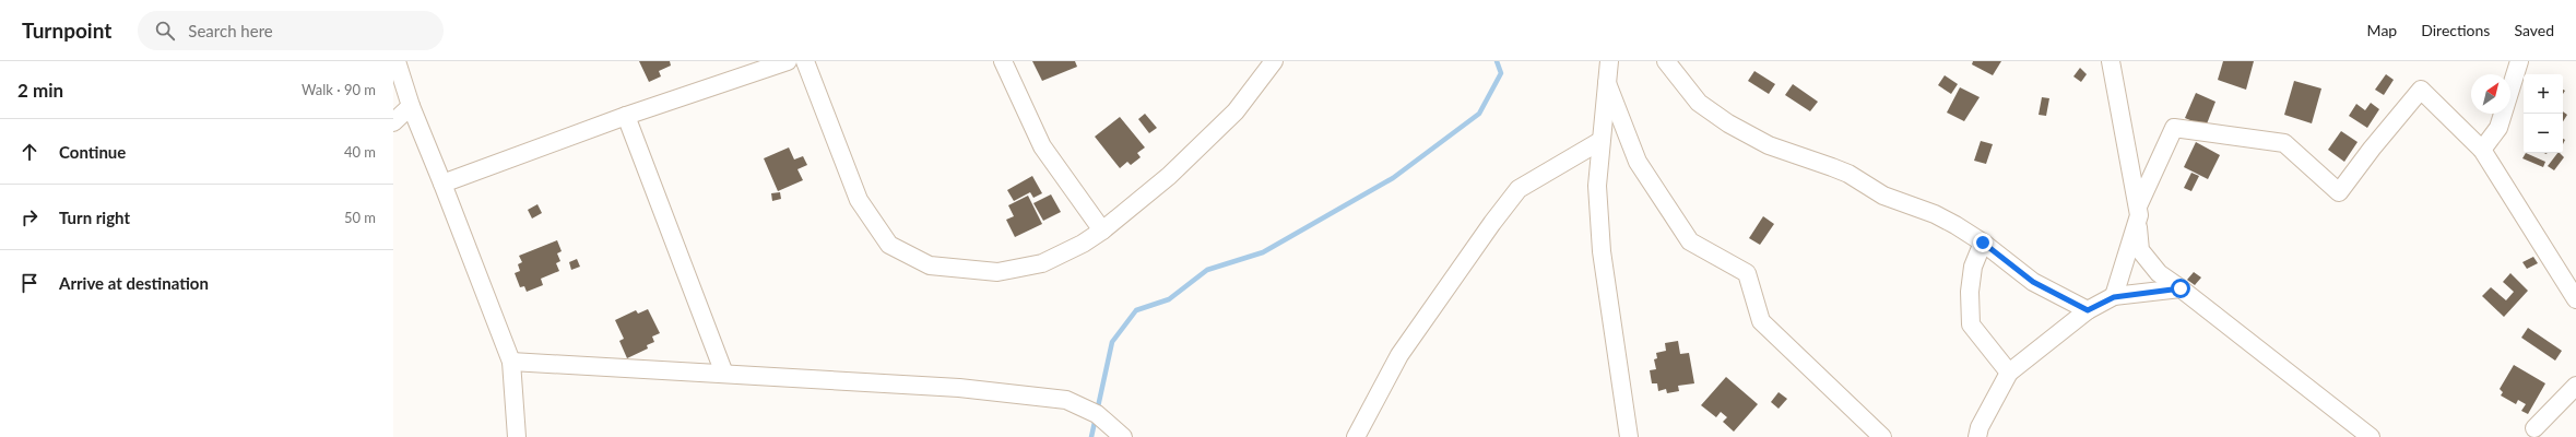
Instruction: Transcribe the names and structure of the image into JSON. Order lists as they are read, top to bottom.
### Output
{
  "north": "top right",
  "page": {
    "header": "Turnpoint",
    "search": "Search here",
    "nav": ["Map", "Directions", "Saved"],
    "heading": ["2 min", "Walk · 90 m"],
    "map_buttons": ["+", "−"],
    "list": [
      ["Continue", "40 m"],
      ["Turn right", "50 m"],
      "Arrive at destination"
    ]
  }
}
